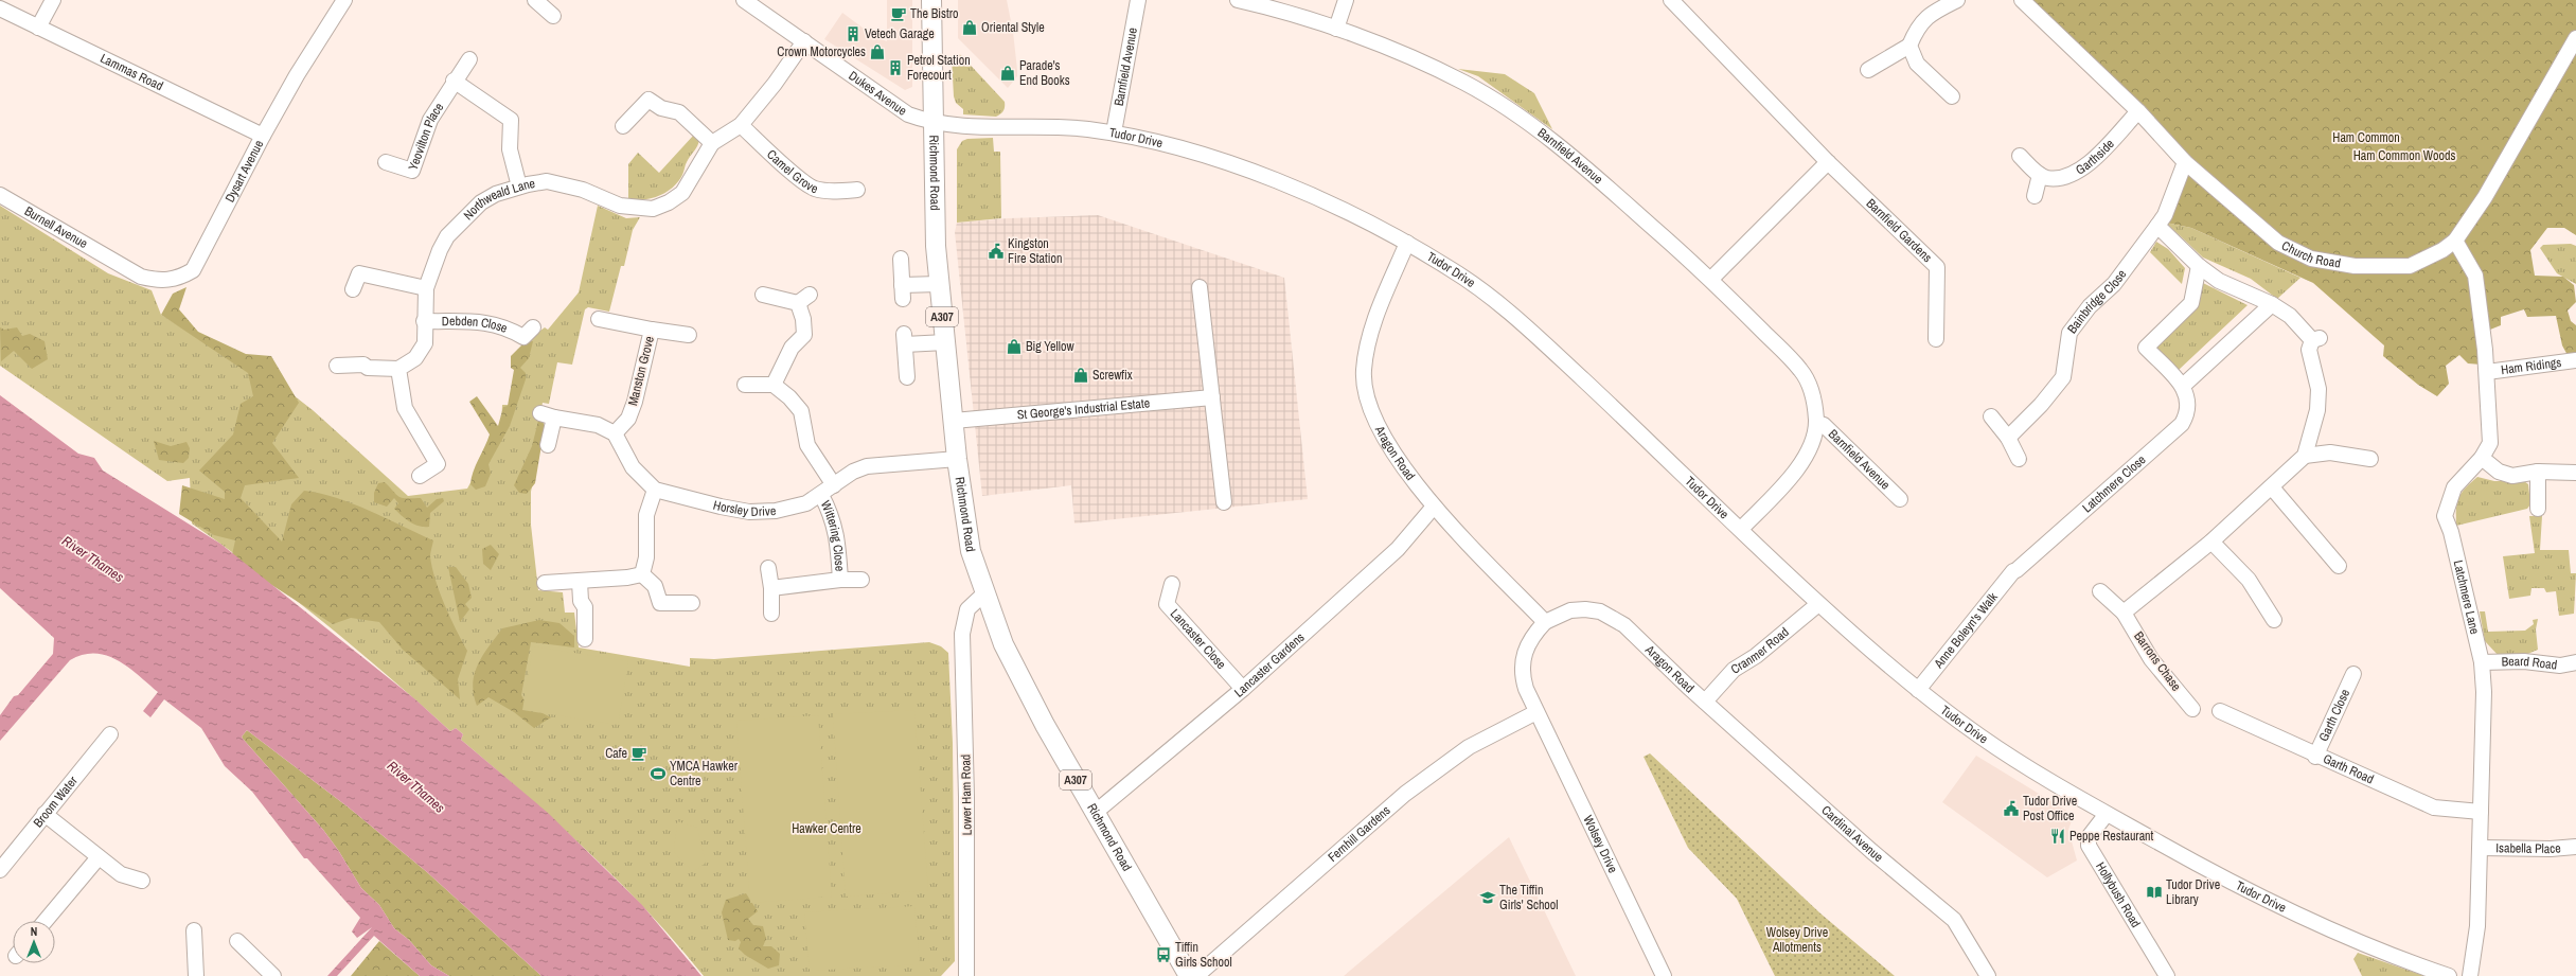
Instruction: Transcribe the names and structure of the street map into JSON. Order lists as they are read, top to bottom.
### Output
{
  "streets": {
    "main road": ["Richmond Road", "A307"],
    "street": [
      "Barnfield Avenue",
      "Lammas Road",
      "Dukes Avenue",
      "Yeovilton Place",
      "Tudor Drive",
      "Garthside",
      "Camel Grove",
      "Dysart Avenue",
      "Northweald Lane",
      "Burnell Avenue",
      "Barnfield Gardens",
      "Church Road",
      "Bainbridge Close",
      "Debden Close",
      "Ham Ridings",
      "Manston Grove",
      "St George's Industrial Estate",
      "Aragon Road",
      "Latchmere Close",
      "Horsley Drive",
      "Wittering Close",
      "Latchmere Lane",
      "Anne Boleyn's Walk",
      "Lancaster Close",
      "Cranmer Road",
      "Barrons Chase",
      "Beard Road",
      "Lancaster Gardens",
      "Garth Close",
      "Garth Road",
      "Lower Ham Road",
      "Broom Water",
      "Fernhill Gardens",
      "Cardinal Avenue",
      "Wolsey Drive",
      "Isabella Place",
      "Hollybush Road"
    ]
  },
  "crossings": [
    ["Barnfield Avenue", "Tudor Drive"],
    ["Lammas Road", "Dysart Avenue"],
    ["Dukes Avenue", "Tudor Drive"],
    ["Dukes Avenue", "Richmond Road"],
    ["Dukes Avenue", "Northweald Lane"],
    ["Tudor Drive", "Richmond Road"],
    ["Tudor Drive", "Aragon Road"],
    ["Tudor Drive", "Anne Boleyn's Walk"],
    ["Tudor Drive", "Cranmer Road"],
    ["Tudor Drive", "Hollybush Road"],
    ["Garthside", "Church Road"],
    ["Camel Grove", "Northweald Lane"],
    ["Dysart Avenue", "Burnell Avenue"],
    ["Richmond Road", "St George's Industrial Estate"],
    ["Richmond Road", "Horsley Drive"],
    ["Richmond Road", "Lancaster Gardens"],
    ["Richmond Road", "Lower Ham Road"],
    ["Northweald Lane", "Debden Close"],
    ["Church Road", "Bainbridge Close"],
    ["Church Road", "Latchmere Lane"],
    ["Ham Ridings", "Latchmere Lane"],
    ["Aragon Road", "Cranmer Road"],
    ["Aragon Road", "Lancaster Gardens"],
    ["Aragon Road", "Fernhill Gardens"],
    ["Aragon Road", "Cardinal Avenue"],
    ["Aragon Road", "Wolsey Drive"],
    ["Latchmere Close", "Anne Boleyn's Walk"],
    ["Horsley Drive", "Wittering Close"],
    ["Latchmere Lane", "Beard Road"],
    ["Latchmere Lane", "Garth Road"],
    ["Latchmere Lane", "Isabella Place"],
    ["Lancaster Close", "Lancaster Gardens"],
    ["Cranmer Road", "Cardinal Avenue"],
    ["Garth Close", "Garth Road"],
    ["Fernhill Gardens", "Wolsey Drive"]
  ],
  "water": ["River Thames"],
  "parks": [
    "Ham Common",
    "Ham Common Woods",
    "Hawker Centre",
    "Wolsey Drive Allotments"
  ],
  "places": {
    "cafe": ["The Bistro", "Cafe"],
    "shop": [
      "Oriental Style",
      "Crown Motorcycles",
      "Parade's End Books",
      "Big Yellow",
      "Screwfix"
    ],
    "building": ["Vetech Garage", "Petrol Station Forecourt"],
    "public building": ["Kingston Fire Station", "Tudor Drive Post Office"],
    "sports": ["YMCA Hawker Centre"],
    "restaurant": ["Peppe Restaurant"],
    "library": ["Tudor Drive Library"],
    "school or university": ["The Tiffin Girls' School"],
    "bus stop": ["Tiffin Girls School"]
  },
  "north": "top"
}
